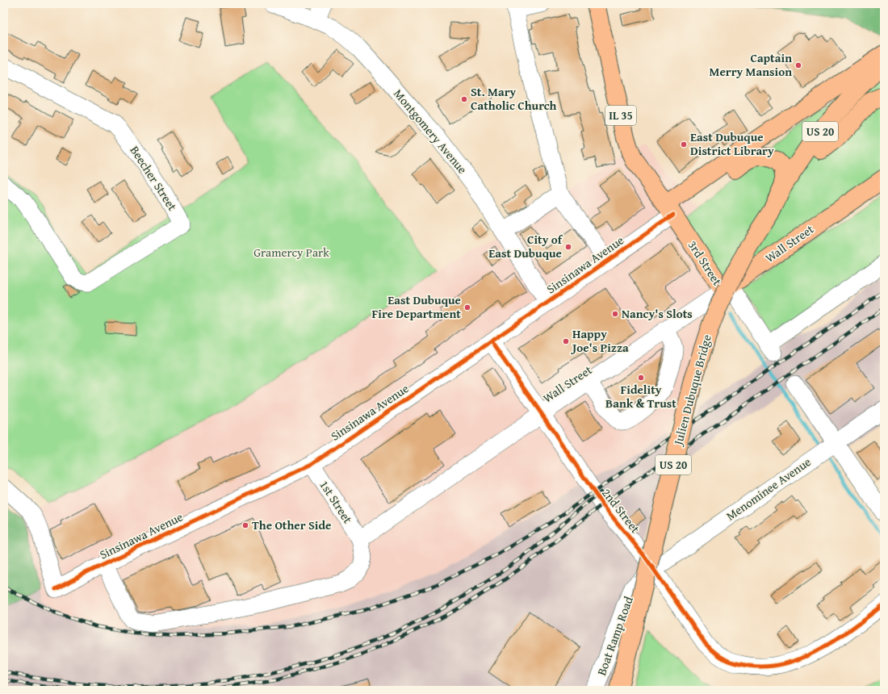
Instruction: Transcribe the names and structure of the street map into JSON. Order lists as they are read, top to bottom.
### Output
{
  "streets": {
    "main road": [
      "IL 35",
      "US 20",
      "Wall Street",
      "3rd Street",
      "Julien Dubuque Bridge"
    ],
    "street": [
      "Montgomery Avenue",
      "Beecher Street",
      "Sinsinawa Avenue",
      "Menominee Avenue",
      "1st Street",
      "2nd Street",
      "Boat Ramp Road"
    ]
  },
  "crossings": [
    ["IL 35", "3rd Street"],
    ["IL 35", "Sinsinawa Avenue"],
    ["Montgomery Avenue", "Sinsinawa Avenue"],
    ["US 20", "Julien Dubuque Bridge"],
    ["Wall Street", "3rd Street"],
    ["Wall Street", "1st Street"],
    ["Wall Street", "2nd Street"],
    ["3rd Street", "Sinsinawa Avenue"],
    ["Sinsinawa Avenue", "1st Street"],
    ["Sinsinawa Avenue", "2nd Street"],
    ["Menominee Avenue", "2nd Street"],
    ["Menominee Avenue", "Boat Ramp Road"],
    ["2nd Street", "Boat Ramp Road"]
  ],
  "parks": ["Gramercy Park"],
  "places": [
    "Captain Merry Mansion",
    "St. Mary Catholic Church",
    "East Dubuque District Library",
    "City of East Dubuque",
    "East Dubuque Fire Department",
    "Nancy's Slots",
    "Happy Joe's Pizza",
    "Fidelity Bank & Trust",
    "The Other Side"
  ]
}
